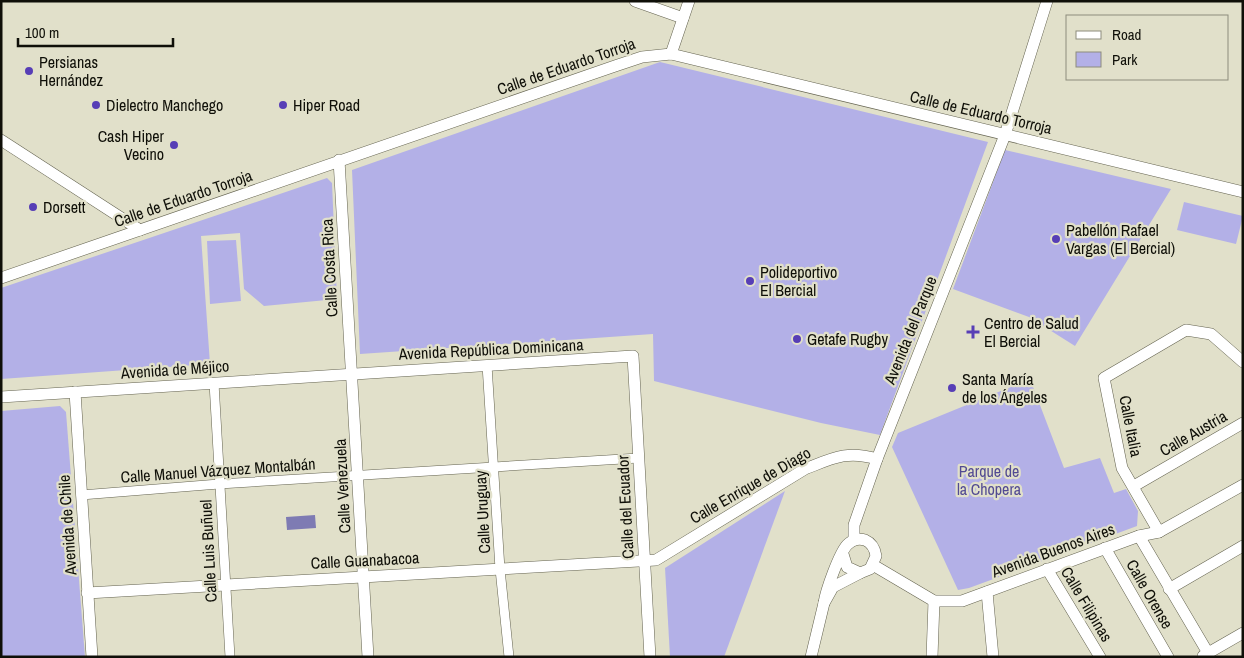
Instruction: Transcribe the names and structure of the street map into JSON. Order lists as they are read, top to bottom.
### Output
{
  "streets": {
    "street": [
      "Calle de Eduardo Torroja",
      "Calle Costa Rica",
      "Avenida del Parque",
      "Avenida República Dominicana",
      "Avenida de Méjico",
      "Calle Italia",
      "Calle Austria",
      "Calle Manuel Vázquez Montalbán",
      "Calle Enrique de Diago",
      "Calle Venezuela",
      "Calle del Ecuador",
      "Calle Uruguay",
      "Avenida de Chile",
      "Avenida Buenos Aires",
      "Calle Luis Buñuel",
      "Calle Guanabacoa",
      "Calle Orense",
      "Calle Filipinas"
    ]
  },
  "crossings": [
    ["Calle de Eduardo Torroja", "Calle Costa Rica"],
    ["Calle de Eduardo Torroja", "Avenida del Parque"],
    ["Calle Costa Rica", "Avenida República Dominicana"],
    ["Calle Costa Rica", "Avenida de Méjico"],
    ["Calle Costa Rica", "Calle Venezuela"],
    ["Avenida del Parque", "Calle Enrique de Diago"],
    ["Avenida República Dominicana", "Avenida de Méjico"],
    ["Avenida República Dominicana", "Calle Venezuela"],
    ["Avenida República Dominicana", "Calle del Ecuador"],
    ["Avenida República Dominicana", "Calle Uruguay"],
    ["Avenida de Méjico", "Calle Venezuela"],
    ["Avenida de Méjico", "Avenida de Chile"],
    ["Avenida de Méjico", "Calle Luis Buñuel"],
    ["Calle Italia", "Calle Austria"],
    ["Calle Italia", "Avenida Buenos Aires"],
    ["Calle Manuel Vázquez Montalbán", "Calle Venezuela"],
    ["Calle Manuel Vázquez Montalbán", "Calle del Ecuador"],
    ["Calle Manuel Vázquez Montalbán", "Calle Uruguay"],
    ["Calle Manuel Vázquez Montalbán", "Avenida de Chile"],
    ["Calle Manuel Vázquez Montalbán", "Calle Luis Buñuel"],
    ["Calle Enrique de Diago", "Calle del Ecuador"],
    ["Calle Enrique de Diago", "Calle Guanabacoa"],
    ["Calle Venezuela", "Calle Guanabacoa"],
    ["Calle del Ecuador", "Calle Guanabacoa"],
    ["Calle Uruguay", "Calle Guanabacoa"],
    ["Avenida de Chile", "Calle Guanabacoa"],
    ["Avenida Buenos Aires", "Calle Orense"],
    ["Avenida Buenos Aires", "Calle Filipinas"],
    ["Calle Luis Buñuel", "Calle Guanabacoa"]
  ],
  "parks": ["Parque de la Chopera"],
  "places": {
    "other": [
      "Persianas Hernández",
      "Dielectro Manchego",
      "Hiper Road",
      "Cash Hiper Vecino",
      "Dorsett",
      "Pabellón Rafael Vargas (El Bercial)",
      "Polideportivo El Bercial",
      "Getafe Rugby",
      "Santa María de los Ángeles"
    ],
    "health": ["Centro de Salud El Bercial"]
  },
  "legend": ["Road", "Park"],
  "scale_bar": "100 m"
}
